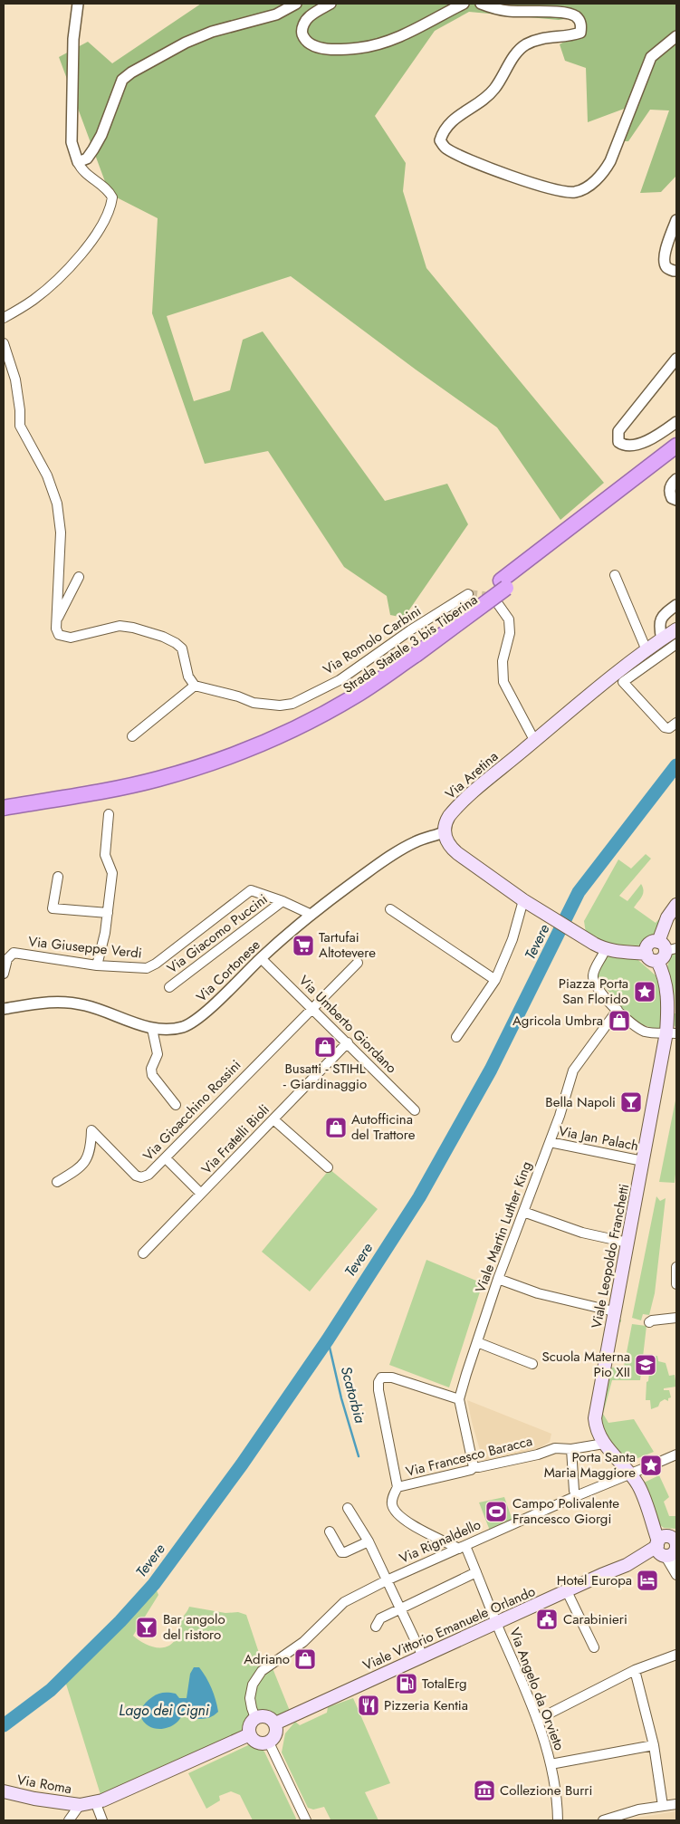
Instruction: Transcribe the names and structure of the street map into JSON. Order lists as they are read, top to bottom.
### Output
{
  "streets": {
    "highway": ["Strada Statale 3 bis Tiberina"],
    "main road": [
      "Via Aretina",
      "Viale Leopoldo Franchetti",
      "Viale Vittorio Emanuele Orlando",
      "Via Roma"
    ],
    "street": [
      "Via Romolo Carbini",
      "Via Giacomo Puccini",
      "Via Giuseppe Verdi",
      "Via Cortonese",
      "Via Umberto Giordano",
      "Via Gioacchino Rossini",
      "Via Jan Palach",
      "Via Fratelli Bioli",
      "Viale Martin Luther King",
      "Via Francesco Baracca",
      "Via Rignaldello",
      "Via Angelo da Orvieto"
    ]
  },
  "crossings": [
    ["Via Aretina", "Via Cortonese"],
    ["Via Giacomo Puccini", "Via Giuseppe Verdi"],
    ["Via Giuseppe Verdi", "Via Cortonese"],
    ["Via Cortonese", "Via Umberto Giordano"],
    ["Via Umberto Giordano", "Via Gioacchino Rossini"],
    ["Via Umberto Giordano", "Via Fratelli Bioli"],
    ["Via Jan Palach", "Viale Martin Luther King"],
    ["Via Jan Palach", "Viale Leopoldo Franchetti"],
    ["Viale Martin Luther King", "Via Francesco Baracca"],
    ["Viale Leopoldo Franchetti", "Via Francesco Baracca"],
    ["Viale Leopoldo Franchetti", "Via Rignaldello"],
    ["Viale Leopoldo Franchetti", "Viale Vittorio Emanuele Orlando"],
    ["Via Rignaldello", "Viale Vittorio Emanuele Orlando"],
    ["Via Rignaldello", "Via Angelo da Orvieto"],
    ["Viale Vittorio Emanuele Orlando", "Via Angelo da Orvieto"]
  ],
  "water": ["Tevere", "Scatorbia", "Lago dei Cigni"],
  "places": {
    "supermarket": ["Tartufai Altotevere"],
    "place": ["Piazza Porta San Florido", "Porta Santa Maria Maggiore"],
    "shop": [
      "Agricola Umbra",
      "Busatti - STIHL - Giardinaggio",
      "Autofficina del Trattore",
      "Adriano"
    ],
    "bar": ["Bella Napoli", "Bar angolo del ristoro"],
    "school or university": ["Scuola Materna Pio XII"],
    "sports": ["Campo Polivalente Francesco Giorgi"],
    "hotel": ["Hotel Europa"],
    "public building": ["Carabinieri"],
    "fuel station": ["TotalErg"],
    "restaurant": ["Pizzeria Kentia"],
    "museum": ["Collezione Burri"]
  }
}
